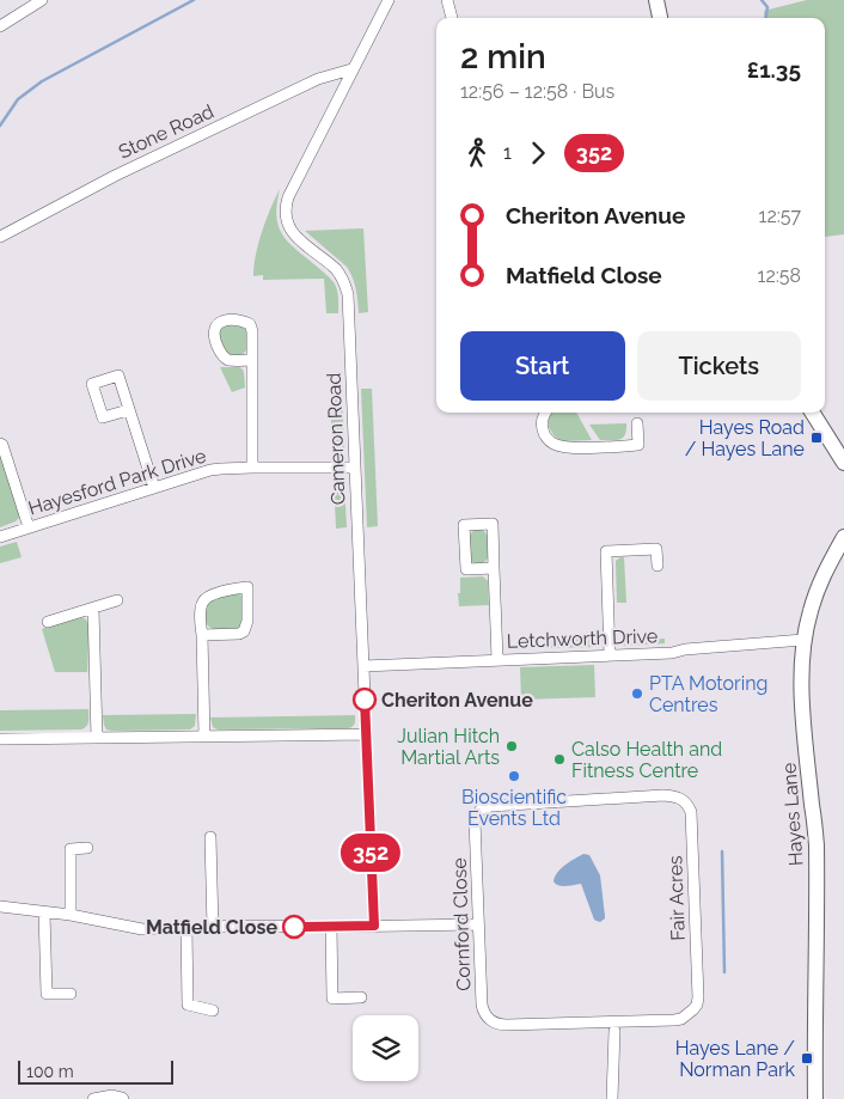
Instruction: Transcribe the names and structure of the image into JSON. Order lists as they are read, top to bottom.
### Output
{
  "streets": {
    "main road": ["Hayes Lane"],
    "street": [
      "Stone Road",
      "Cameron Road",
      "Hayesford Park Drive",
      "Letchworth Drive",
      "Fair Acres",
      "Cornford Close"
    ]
  },
  "crossings": [
    ["Stone Road", "Cameron Road"],
    ["Cameron Road", "Hayesford Park Drive"],
    ["Cameron Road", "Letchworth Drive"],
    ["Letchworth Drive", "Hayes Lane"],
    ["Fair Acres", "Cornford Close"]
  ],
  "places": {
    "transit": ["Hayes Road / Hayes Lane", "Hayes Lane / Norman Park"],
    "other": [
      "PTA Motoring Centres",
      "Cheriton Avenue",
      "Julian Hitch Martial Arts",
      "Calso Health and Fitness Centre",
      "Bioscientific Events Ltd",
      "Matfield Close"
    ]
  },
  "lines": ["bus line 352"],
  "scale_bar": "100 m",
  "page": {
    "on_map": "352",
    "heading": ["2 min", "12:56 – 12:58 · Bus", "£1.35"],
    "legs": ["1", "352"],
    "list": [
      {
        "name": "Cheriton Avenue",
        "value": "12:57"
      },
      {
        "name": "Matfield Close",
        "value": "12:58"
      }
    ],
    "buttons": ["Start", "Tickets"],
    "scale": "100 m"
  }
}
